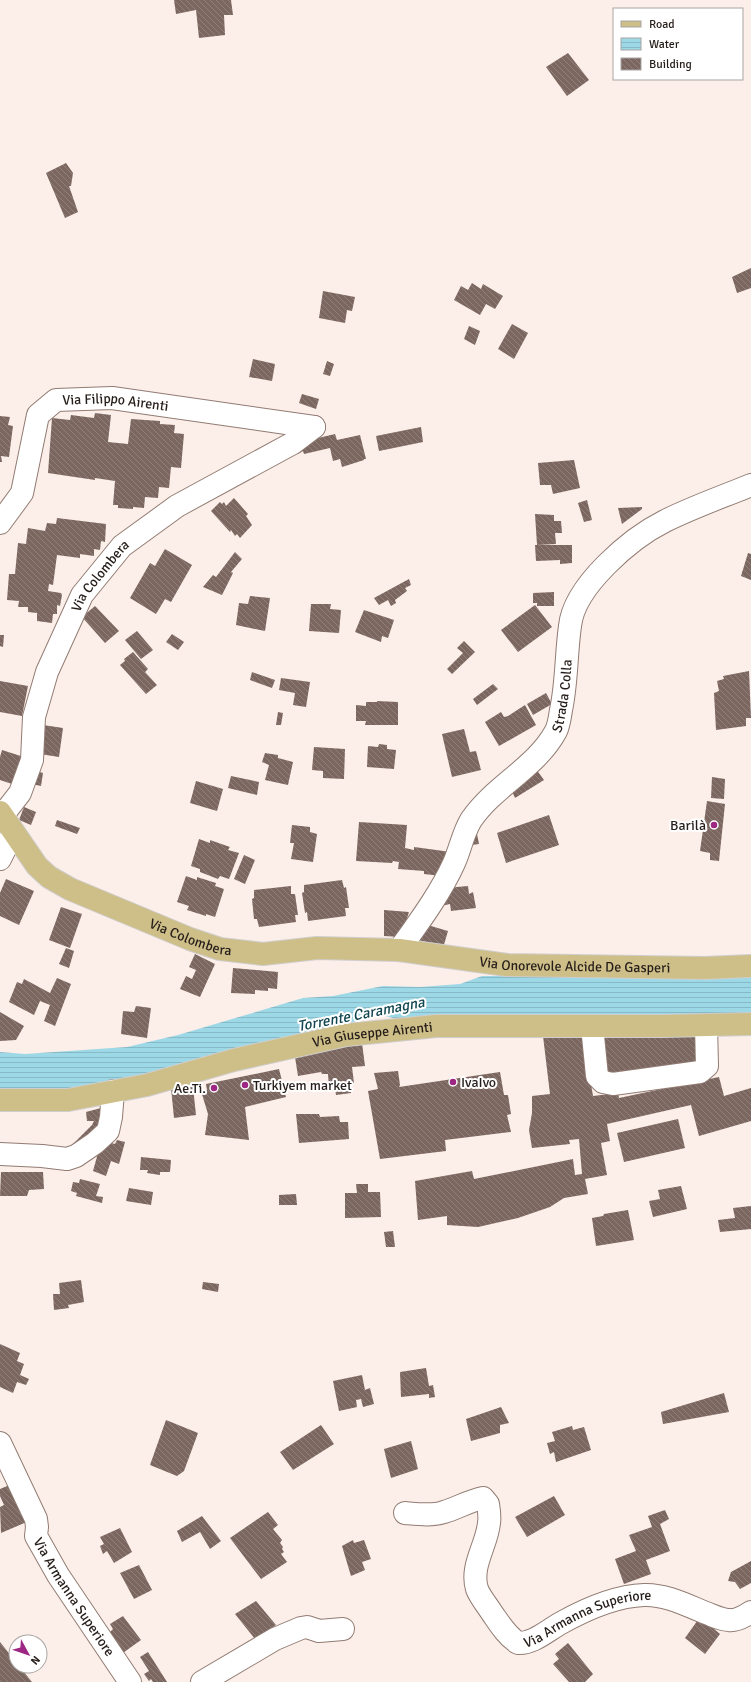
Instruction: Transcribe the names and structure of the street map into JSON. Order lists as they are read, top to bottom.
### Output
{
  "streets": {
    "main road": ["Via Colombera", "Via Onorevole Alcide De Gasperi", "Via Giuseppe Airenti"],
    "street": ["Via Filippo Airenti", "Strada Colla", "Via Armanna Superiore"]
  },
  "crossings": [
    ["Via Filippo Airenti", "Via Colombera"],
    ["Via Colombera", "Strada Colla"],
    ["Via Colombera", "Via Onorevole Alcide De Gasperi"],
    ["Strada Colla", "Via Onorevole Alcide De Gasperi"]
  ],
  "water": ["Torrente Caramagna"],
  "places": [
    "Barilà",
    "IvaIvo",
    "Turkiyem market",
    "Ae.Ti."
  ],
  "legend": ["Road", "Water", "Building"],
  "north": "bottom right"
}
